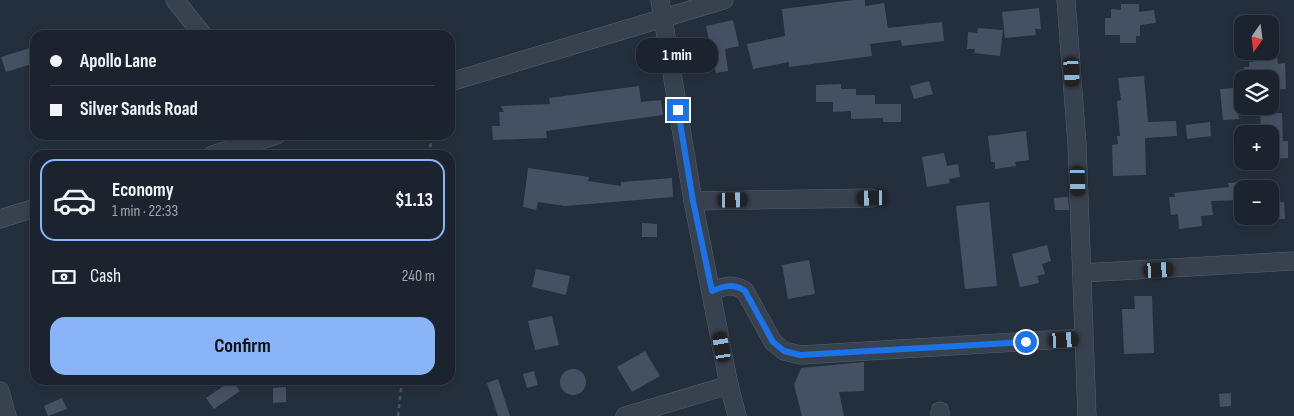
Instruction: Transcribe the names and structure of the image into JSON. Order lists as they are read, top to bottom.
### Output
{
  "north": "bottom",
  "page": {
    "map_buttons": ["+", "−"],
    "banner": ["Apollo Lane", "Silver Sands Road"],
    "bubble": "1 min",
    "list": [
      {
        "name": "Economy",
        "note": "1 min · 22:33",
        "value": "$1.13"
      }
    ],
    "pay": ["Cash", "240 m"],
    "buttons": "Confirm"
  }
}
